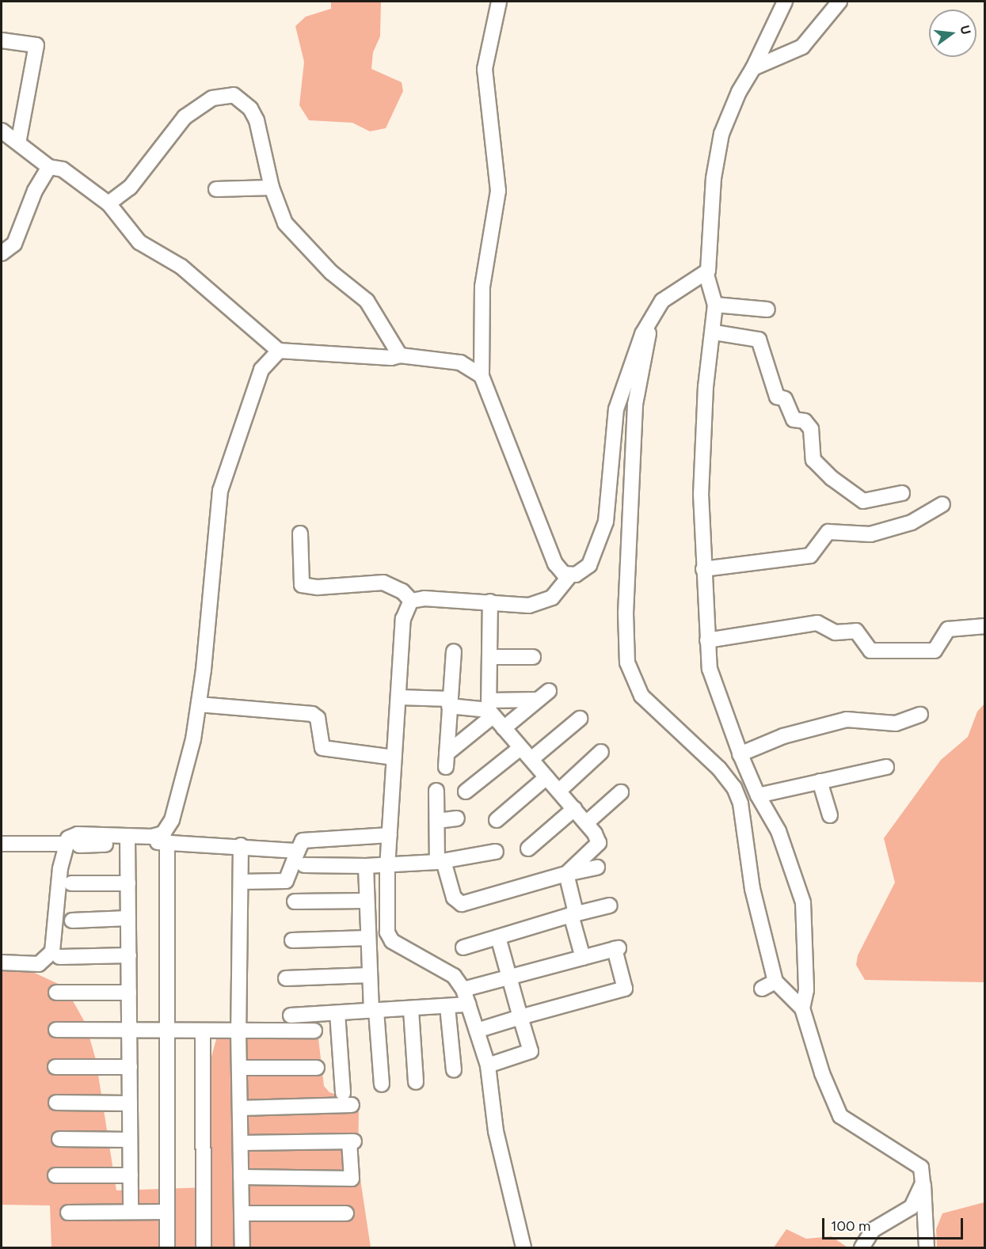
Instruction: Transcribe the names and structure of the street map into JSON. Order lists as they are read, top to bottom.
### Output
{
  "scale_bar": "100 m",
  "north": "right"
}
